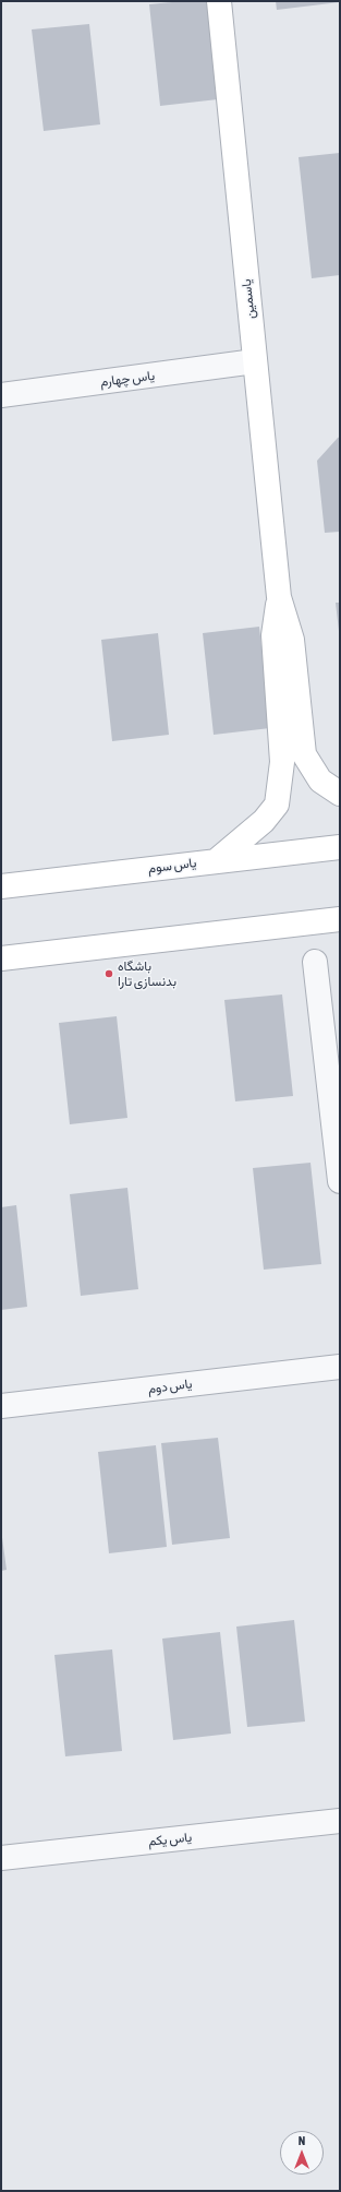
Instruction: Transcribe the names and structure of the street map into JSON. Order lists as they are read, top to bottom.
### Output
{
  "streets": {
    "street": [
      "یاسمین",
      "یاس چهارم",
      "یاس سوم",
      "یاس دوم",
      "یاس یکم"
    ]
  },
  "crossings": [
    ["یاسمین", "یاس چهارم"]
  ],
  "places": ["باشگاه بدنسازی تارا"],
  "north": "top"
}
